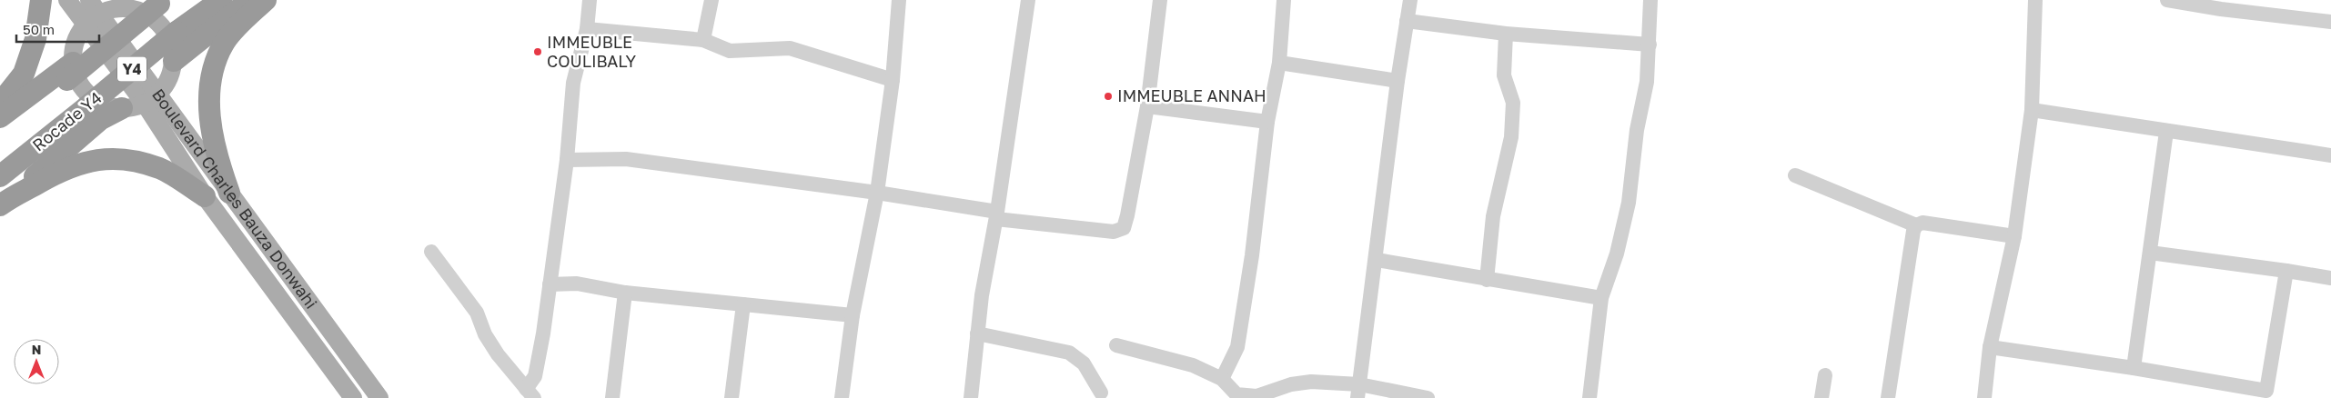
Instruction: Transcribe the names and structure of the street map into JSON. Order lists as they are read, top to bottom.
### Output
{
  "streets": {
    "highway": ["Y4", "Rocade Y4"],
    "main road": ["Boulevard Charles Bauza Donwahi"]
  },
  "crossings": [
    ["Rocade Y4", "Boulevard Charles Bauza Donwahi"]
  ],
  "places": ["IMMEUBLE COULIBALY", "IMMEUBLE ANNAH"],
  "scale_bar": "50 m",
  "north": "top"
}
